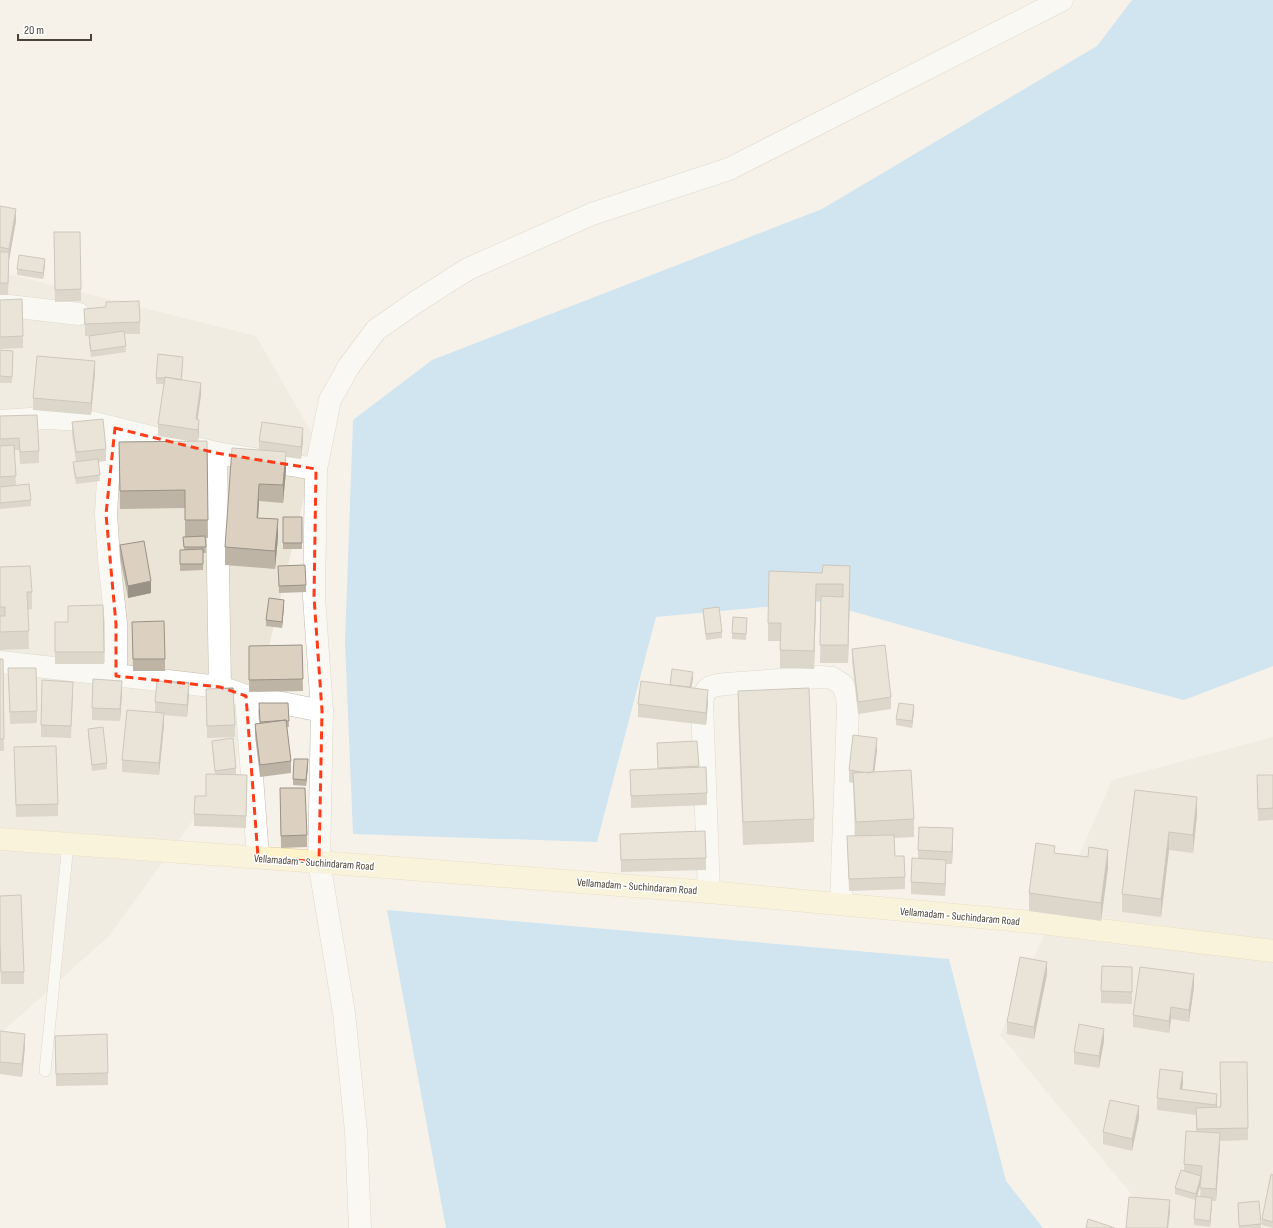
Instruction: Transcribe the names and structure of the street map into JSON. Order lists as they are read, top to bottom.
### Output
{
  "streets": {
    "main road": ["Vellamadam - Suchindaram Road"]
  },
  "scale_bar": "20 m"
}
